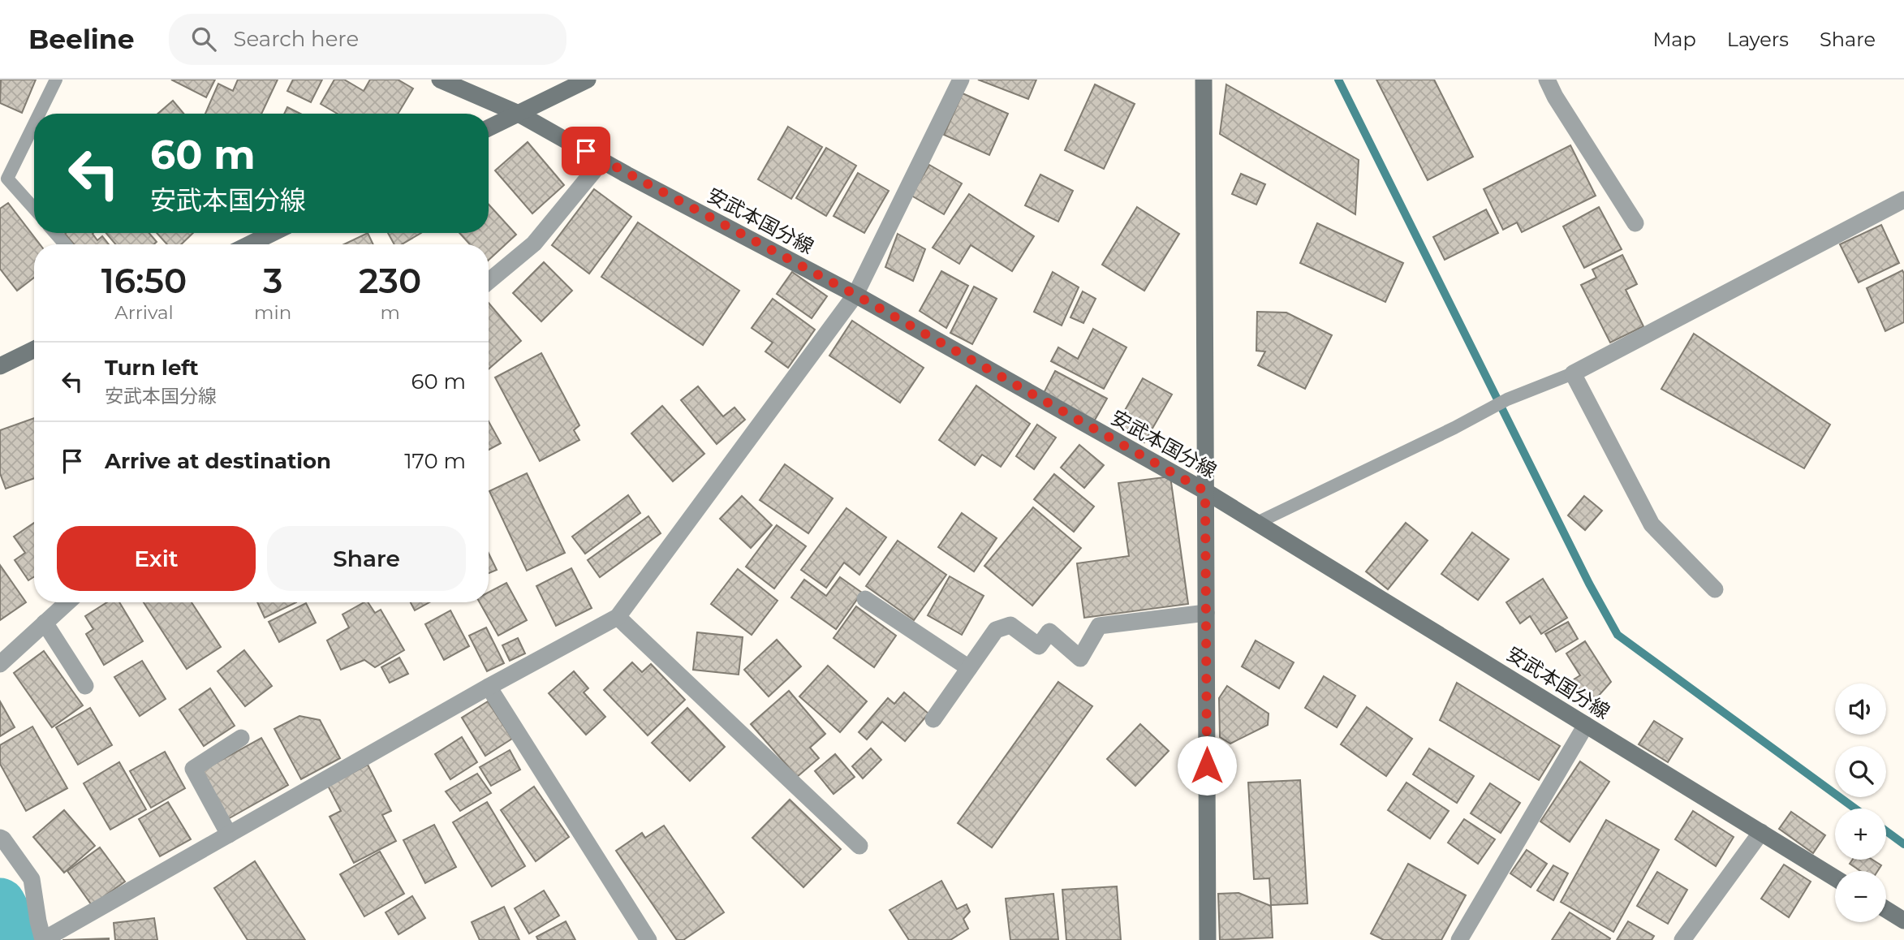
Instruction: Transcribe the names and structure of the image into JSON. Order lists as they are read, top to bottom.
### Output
{
  "streets": {
    "main road": ["安武本国分線"]
  },
  "page": {
    "header": "Beeline",
    "search": "Search here",
    "nav": ["Map", "Layers", "Share"],
    "turn": ["60 m", "安武本国分線"],
    "eta": [
      "16:50",
      "Arrival",
      "3",
      "min",
      "230",
      "m"
    ],
    "list": [
      {
        "name": "Turn left",
        "note": "安武本国分線",
        "value": "60 m"
      },
      {
        "name": "Arrive at destination",
        "value": "170 m"
      }
    ],
    "buttons": ["Exit", "Share"],
    "map_buttons": ["+", "−"]
  }
}
